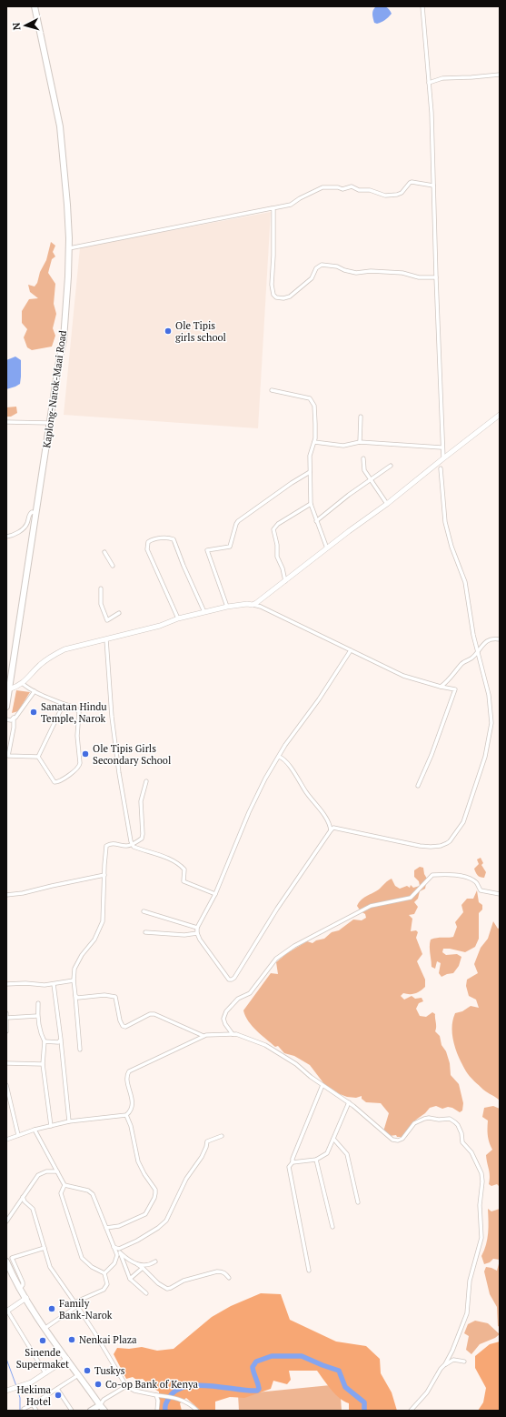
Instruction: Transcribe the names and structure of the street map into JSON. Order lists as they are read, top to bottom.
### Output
{
  "streets": {
    "highway": ["Kaplong-Narok-Maai Road"]
  },
  "places": [
    "Ole Tipis girls school",
    "Sanatan Hindu Temple, Narok",
    "Ole Tipis Girls Secondary School",
    "Family Bank-Narok",
    "Nenkai Plaza",
    "Sinende Supermaket",
    "Tuskys",
    "Co-op Bank of Kenya",
    "Hekima Hotel"
  ],
  "north": "left"
}
